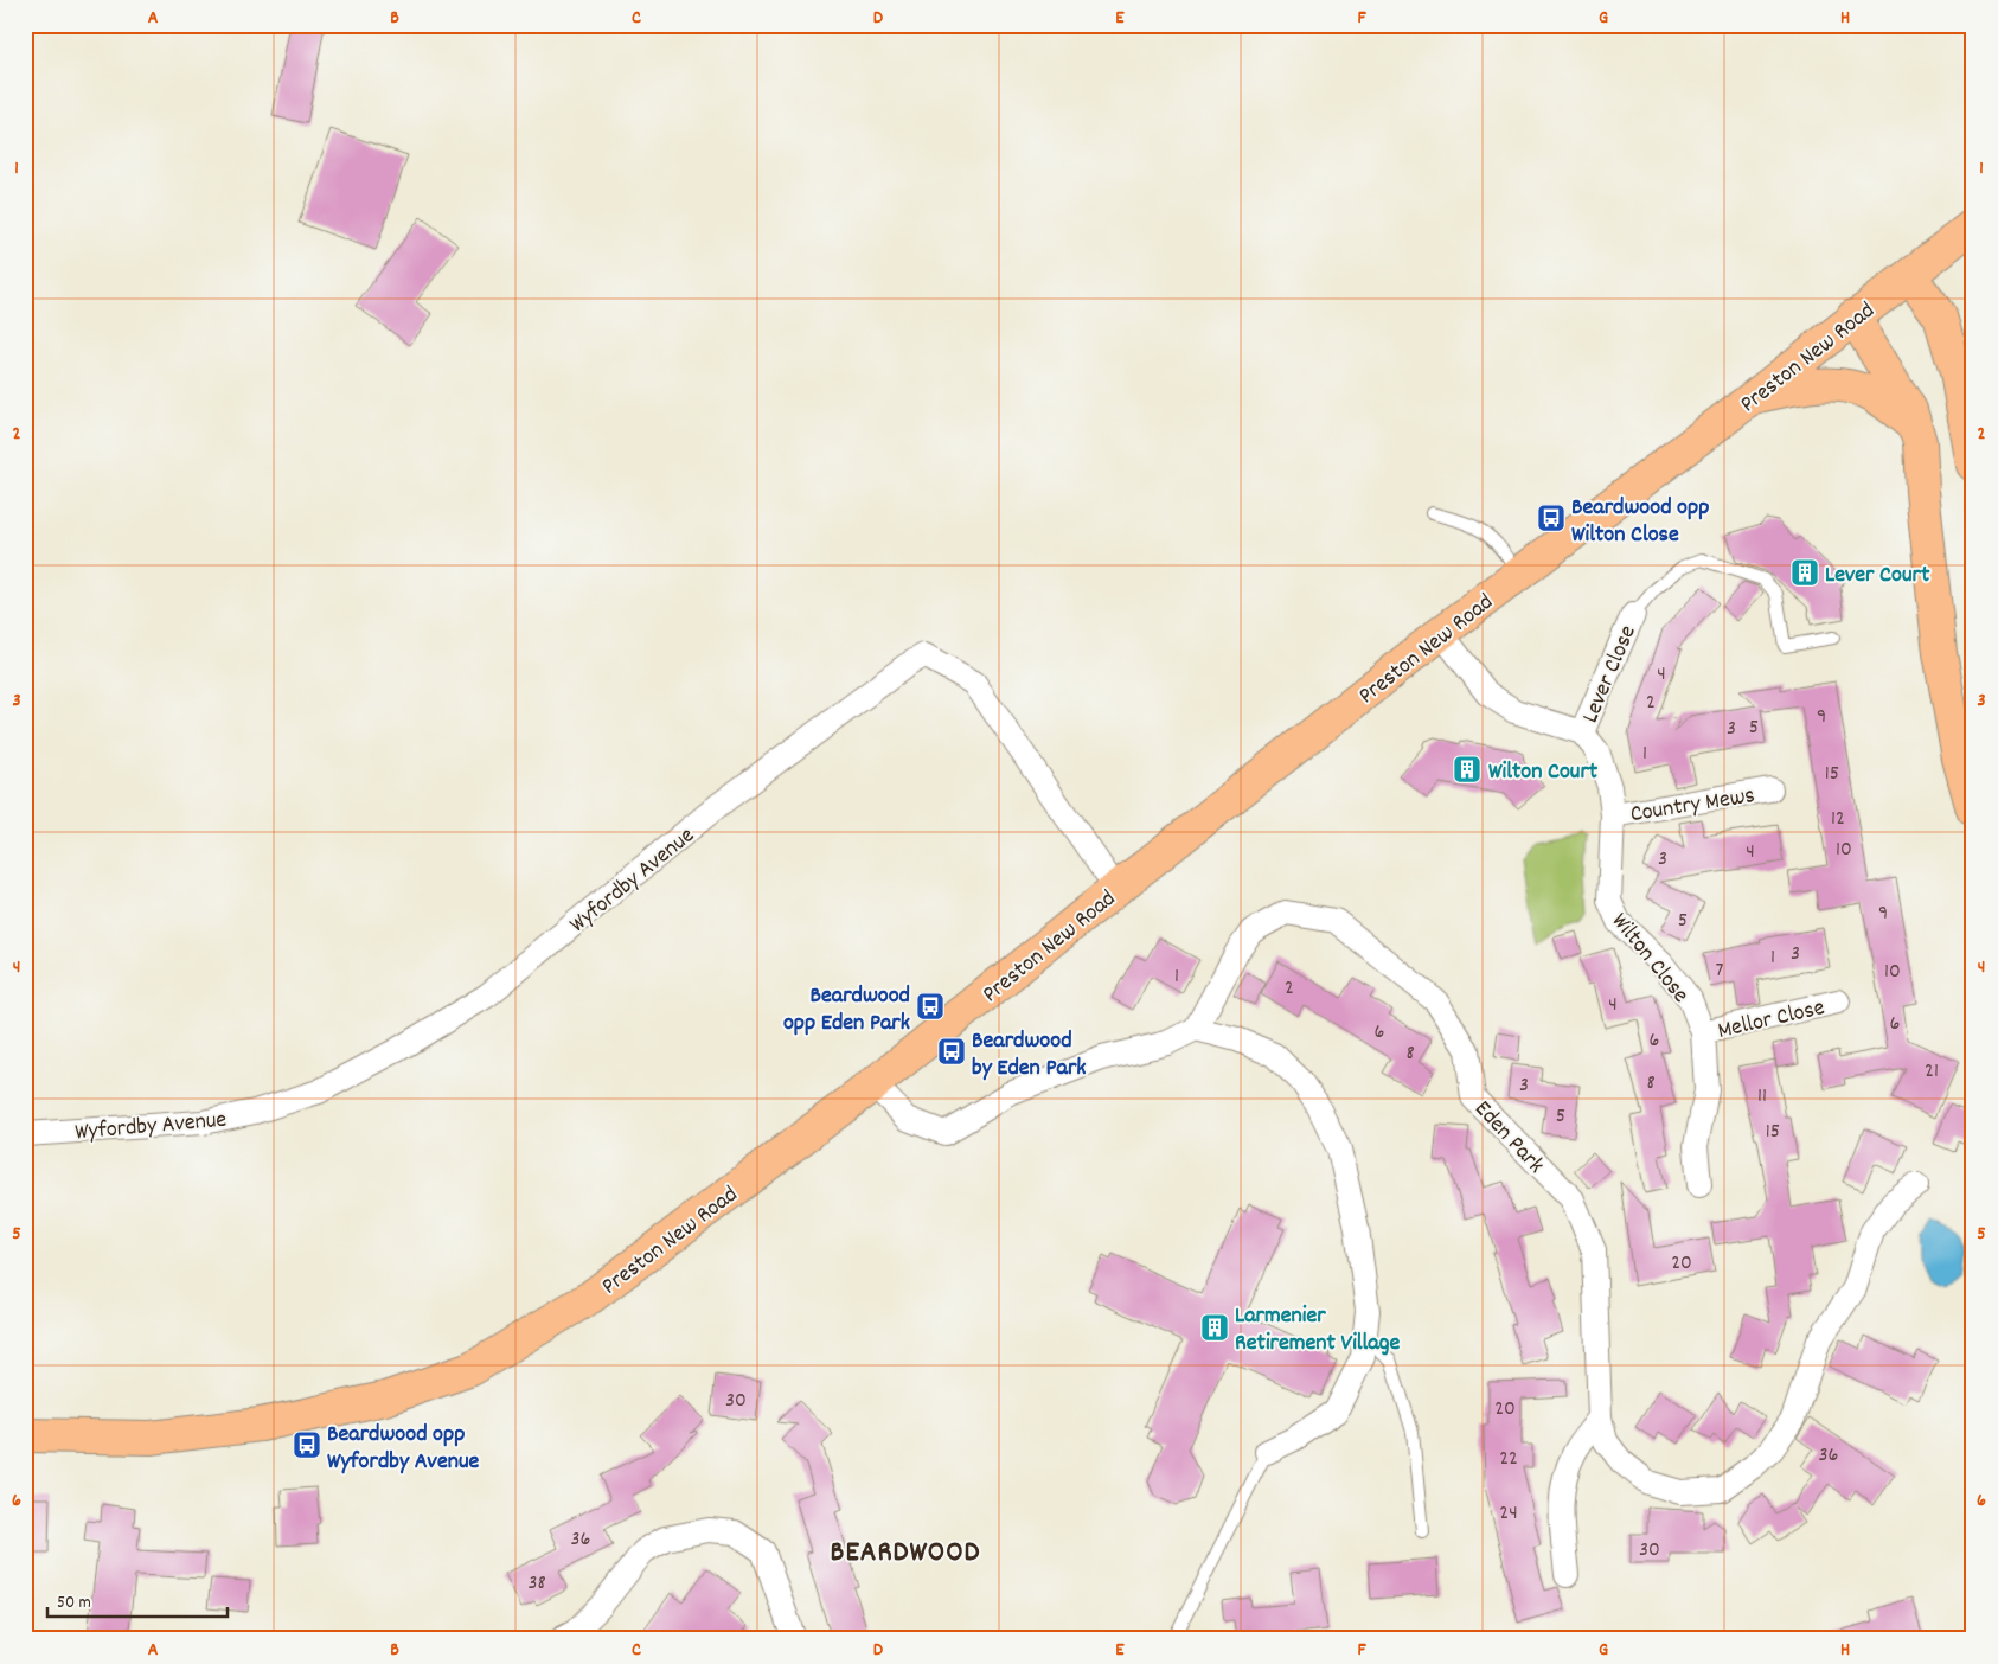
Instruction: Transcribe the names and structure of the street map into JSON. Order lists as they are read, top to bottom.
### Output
{
  "streets": {
    "highway": ["Preston New Road"],
    "street": [
      "Lever Close",
      "Country Mews",
      "Wyfordby Avenue",
      "Wilton Close",
      "Mellor Close",
      "Eden Park"
    ]
  },
  "crossings": [
    ["Preston New Road", "Wyfordby Avenue"],
    ["Lever Close", "Wilton Close"],
    ["Country Mews", "Wilton Close"],
    ["Wilton Close", "Mellor Close"]
  ],
  "districts": ["BEARDWOOD"],
  "places": {
    "bus stop": [
      "Beardwood opp Wilton Close",
      "Beardwood opp Eden Park",
      "Beardwood by Eden Park",
      "Beardwood opp Wyfordby Avenue"
    ],
    "building": ["Lever Court", "Wilton Court", "Larmenier Retirement Village"]
  },
  "house_numbers": [
    "4",
    "2",
    "9",
    "5",
    "3",
    "1",
    "15",
    "12",
    "10",
    "4",
    "3",
    "9",
    "5",
    "3",
    "1",
    "7",
    "10",
    "1",
    "2",
    "4",
    "6",
    "6",
    "6",
    "8",
    "21",
    "8",
    "3",
    "11",
    "5",
    "15",
    "20",
    "30",
    "20",
    "36",
    "22",
    "24",
    "36",
    "30",
    "38"
  ],
  "scale_bar": "50 m",
  "grid": {
    "columns": [
      "A",
      "B",
      "C",
      "D",
      "E",
      "F",
      "G",
      "H"
    ],
    "rows": [
      "1",
      "2",
      "3",
      "4",
      "5",
      "6"
    ]
  }
}
